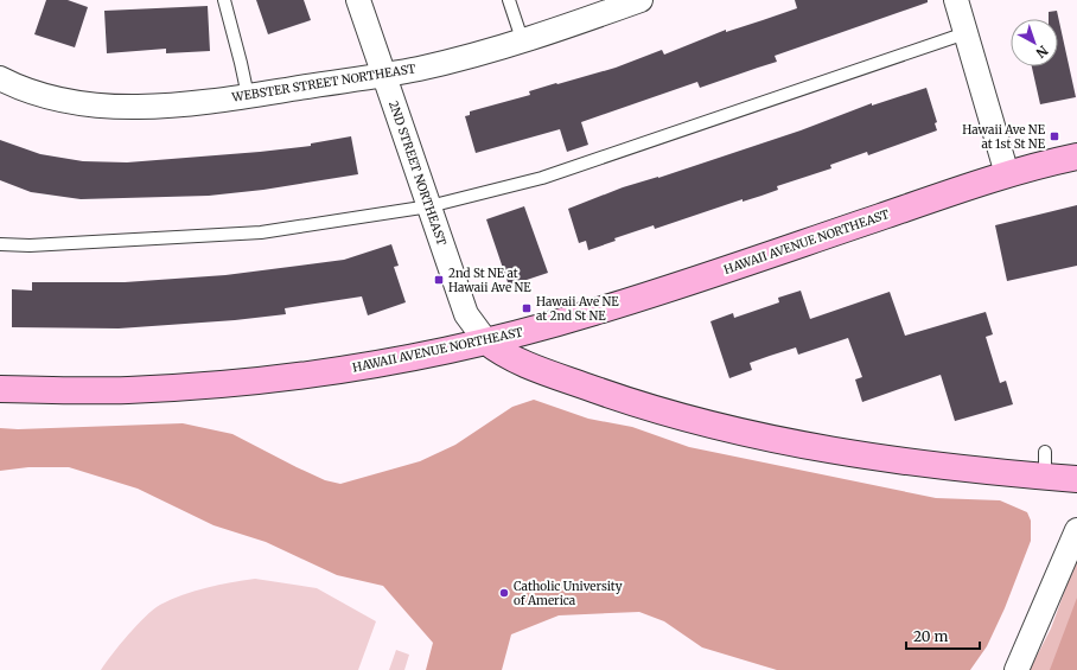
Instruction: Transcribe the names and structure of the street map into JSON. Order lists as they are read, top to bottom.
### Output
{
  "streets": {
    "street": ["WEBSTER STREET NORTHEAST", "2ND STREET NORTHEAST", "HAWAII AVENUE NORTHEAST"]
  },
  "crossings": [
    ["WEBSTER STREET NORTHEAST", "2ND STREET NORTHEAST"],
    ["2ND STREET NORTHEAST", "HAWAII AVENUE NORTHEAST"]
  ],
  "places": {
    "transit": ["Hawaii Ave NE at 1st St NE", "2nd St NE at Hawaii Ave NE", "Hawaii Ave NE at 2nd St NE"],
    "other": ["Catholic University of America"]
  },
  "scale_bar": "20 m",
  "north": "bottom right"
}
